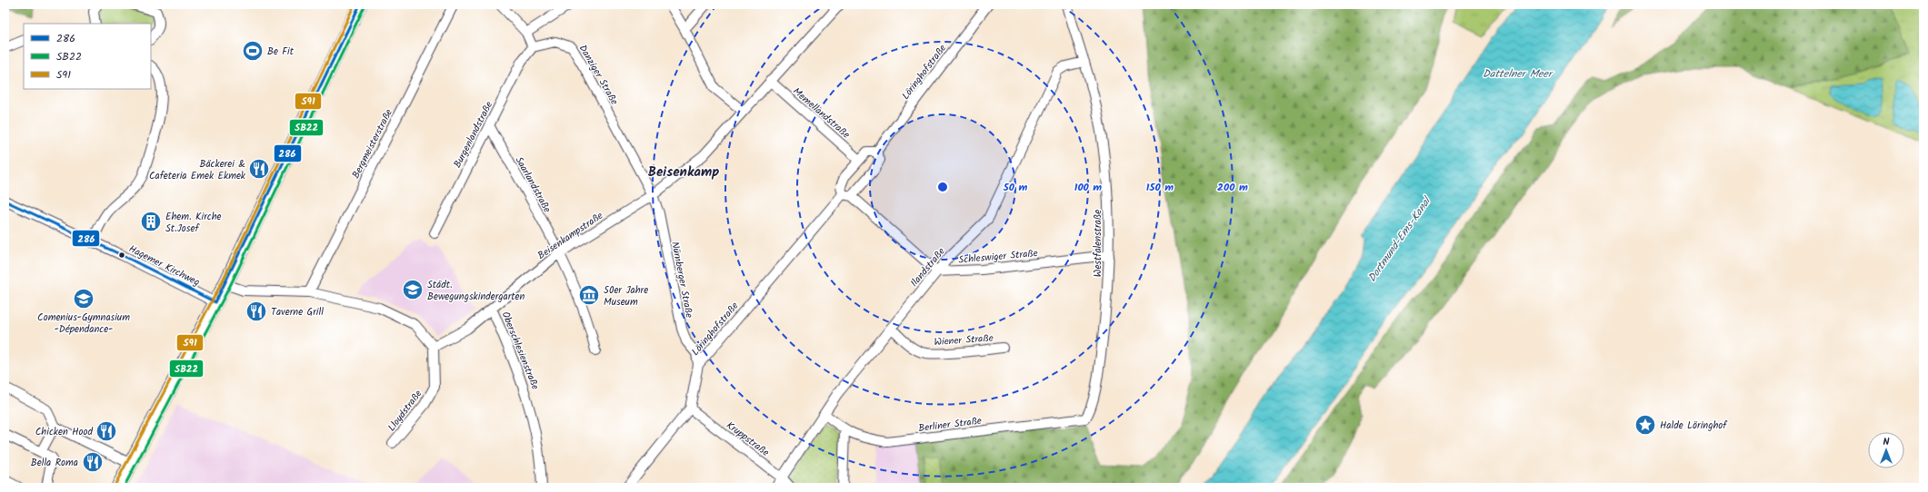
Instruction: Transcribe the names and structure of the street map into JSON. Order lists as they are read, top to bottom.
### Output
{
  "streets": {
    "street": [
      "Löringhofstraße",
      "Danziger Straße",
      "Memellandstraße",
      "Burgenlandstraße",
      "Bergmeisterstraße",
      "Saarlandstraße",
      "Beisenkampstraße",
      "Westfalenstraße",
      "Schleswiger Straße",
      "Hagemer Kirchweg",
      "Ilandstraße",
      "Nürnberger Straße",
      "Wiener Straße",
      "Oberschlesienstraße",
      "Lloydstraße",
      "Berliner Straße",
      "Kruppstraße"
    ]
  },
  "crossings": [
    ["Löringhofstraße", "Nürnberger Straße"],
    ["Löringhofstraße", "Kruppstraße"],
    ["Danziger Straße", "Burgenlandstraße"],
    ["Danziger Straße", "Beisenkampstraße"],
    ["Danziger Straße", "Nürnberger Straße"],
    ["Memellandstraße", "Beisenkampstraße"],
    ["Burgenlandstraße", "Saarlandstraße"],
    ["Saarlandstraße", "Beisenkampstraße"],
    ["Beisenkampstraße", "Nürnberger Straße"],
    ["Beisenkampstraße", "Oberschlesienstraße"],
    ["Beisenkampstraße", "Lloydstraße"],
    ["Westfalenstraße", "Schleswiger Straße"],
    ["Westfalenstraße", "Ilandstraße"],
    ["Westfalenstraße", "Berliner Straße"],
    ["Schleswiger Straße", "Ilandstraße"],
    ["Ilandstraße", "Wiener Straße"],
    ["Ilandstraße", "Berliner Straße"],
    ["Ilandstraße", "Kruppstraße"]
  ],
  "districts": ["Beisenkamp"],
  "water": ["Dattelner Meer", "Dortmund-Ems-Kanal"],
  "places": {
    "sports": ["Be Fit"],
    "restaurant": [
      "Bäckerei & Cafeteria Emek Ekmek",
      "Taverne Grill",
      "Chicken Hood",
      "Bella Roma"
    ],
    "building": ["Ehem. Kirche St.Josef"],
    "school or university": ["Städt. Bewegungskindergarten", "Comenius-Gymnasium -Dépendance-"],
    "museum": ["50er Jahre Museum"],
    "place": ["Halde Löringhof"]
  },
  "lines": ["transit line 286", "transit line S91", "transit line SB22"],
  "legend": ["286", "SB22", "S91"],
  "north": "top",
  "rings": [
    "50 m",
    "100 m",
    "150 m",
    "200 m"
  ]
}
